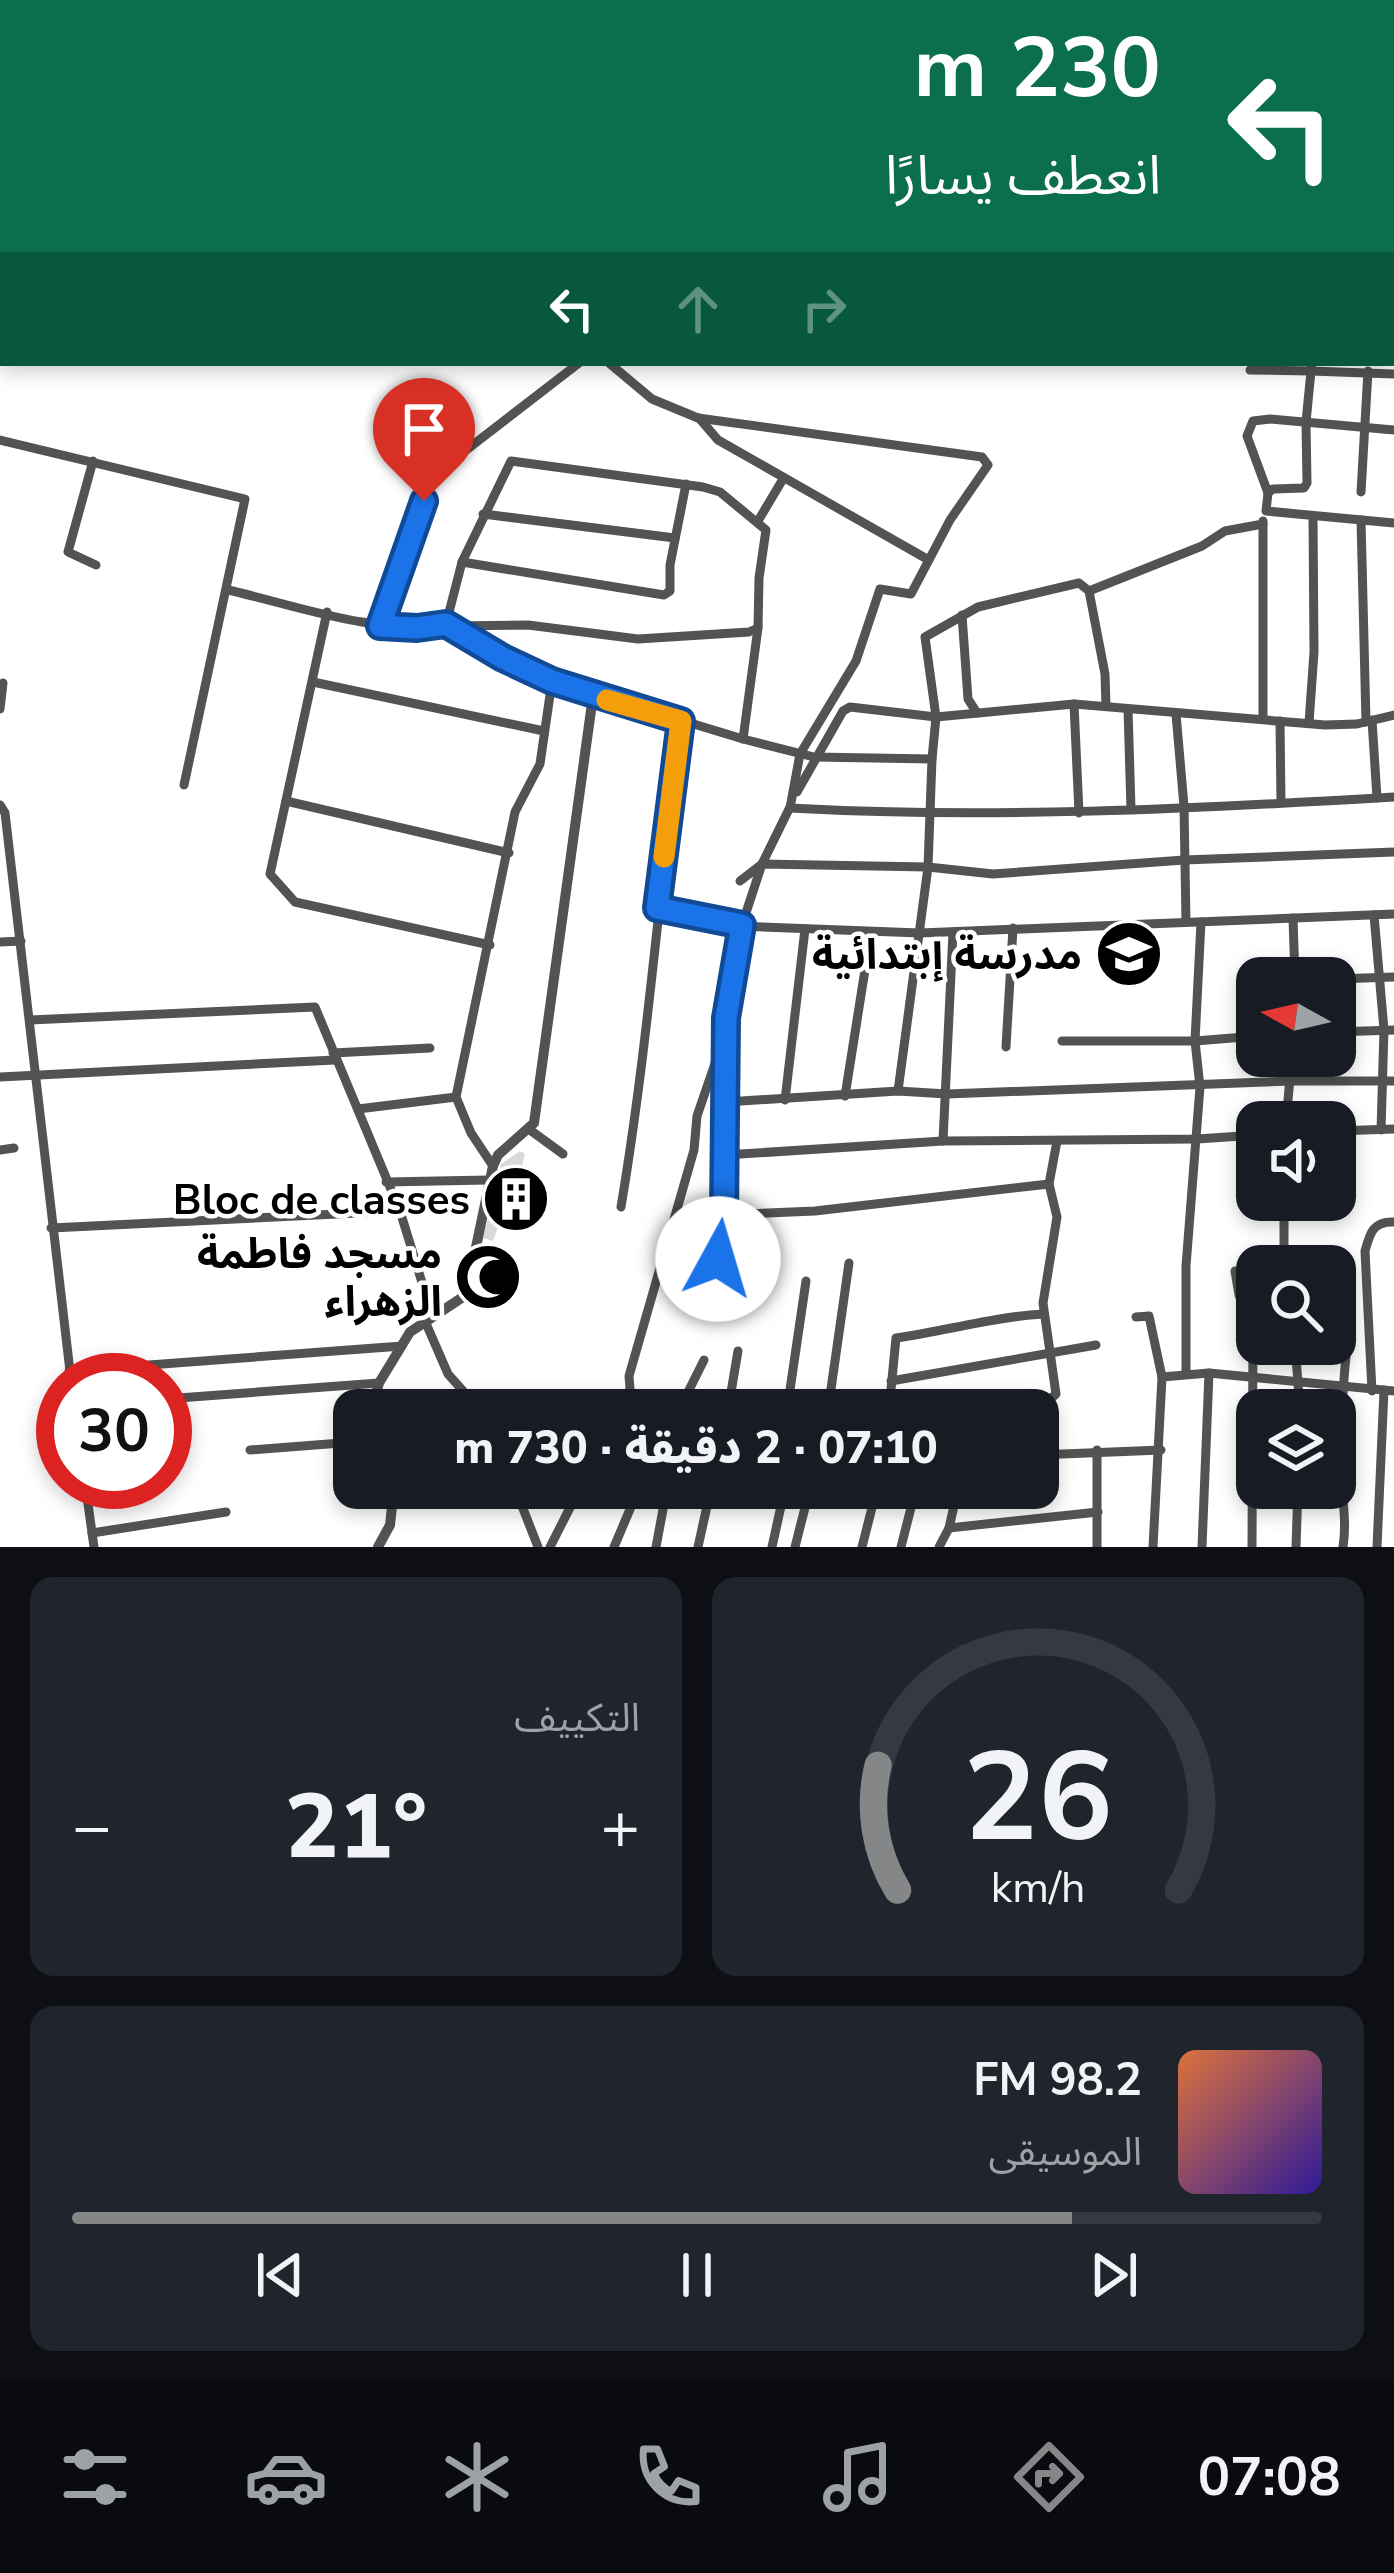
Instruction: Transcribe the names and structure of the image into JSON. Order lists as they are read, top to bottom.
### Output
{
  "places": {
    "school or university": ["مدرسة إبتدائية"],
    "building": ["Bloc de classes"],
    "mosque": ["مسجد فاطمة الزهراء"]
  },
  "north": "left",
  "page": {
    "turn": ["230 m", "انعطف يسارًا"],
    "limit": "30",
    "trip": "07:10 · 2 دقيقة · 730 m",
    "tile": "التكييف",
    "heat": ["−", "21°", "+"],
    "song": ["98.2 FM", "الموسيقى"],
    "tabs": "07:08",
    "gauge": ["26", "km/h"]
  }
}
